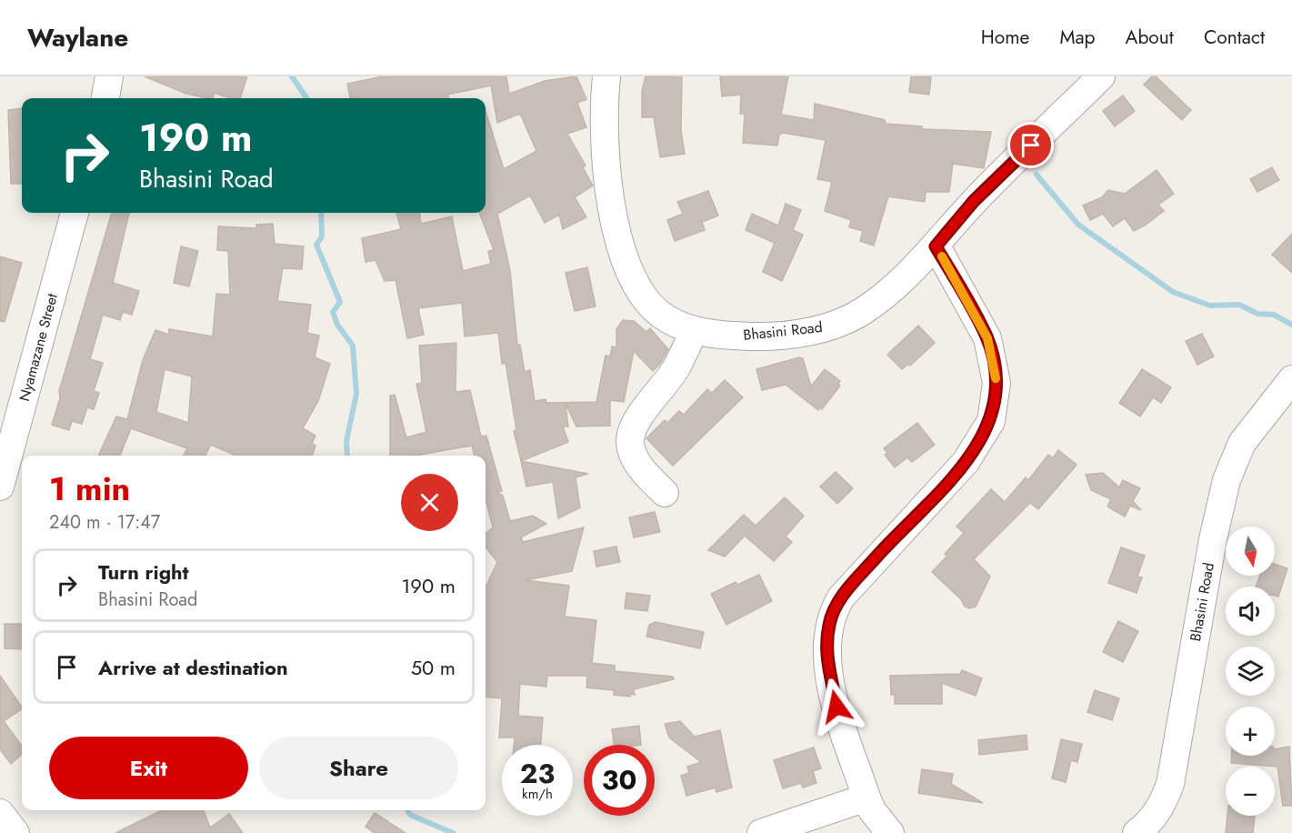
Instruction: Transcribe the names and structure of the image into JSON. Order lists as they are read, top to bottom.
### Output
{
  "streets": {
    "street": ["Bhasini Road", "Nyamazane Street"]
  },
  "north": "bottom",
  "page": {
    "header": "Waylane",
    "nav": [
      "Home",
      "Map",
      "About",
      "Contact"
    ],
    "turn": ["190 m", "Bhasini Road"],
    "heading": ["1 min", "240 m · 17:47"],
    "map_buttons": ["+", "−"],
    "list": [
      {
        "name": "Turn right",
        "note": "Bhasini Road",
        "value": "190 m"
      },
      {
        "name": "Arrive at destination",
        "value": "50 m"
      }
    ],
    "buttons": ["Exit", "Share"],
    "speed": "23 km/h",
    "limit": "30"
  }
}
